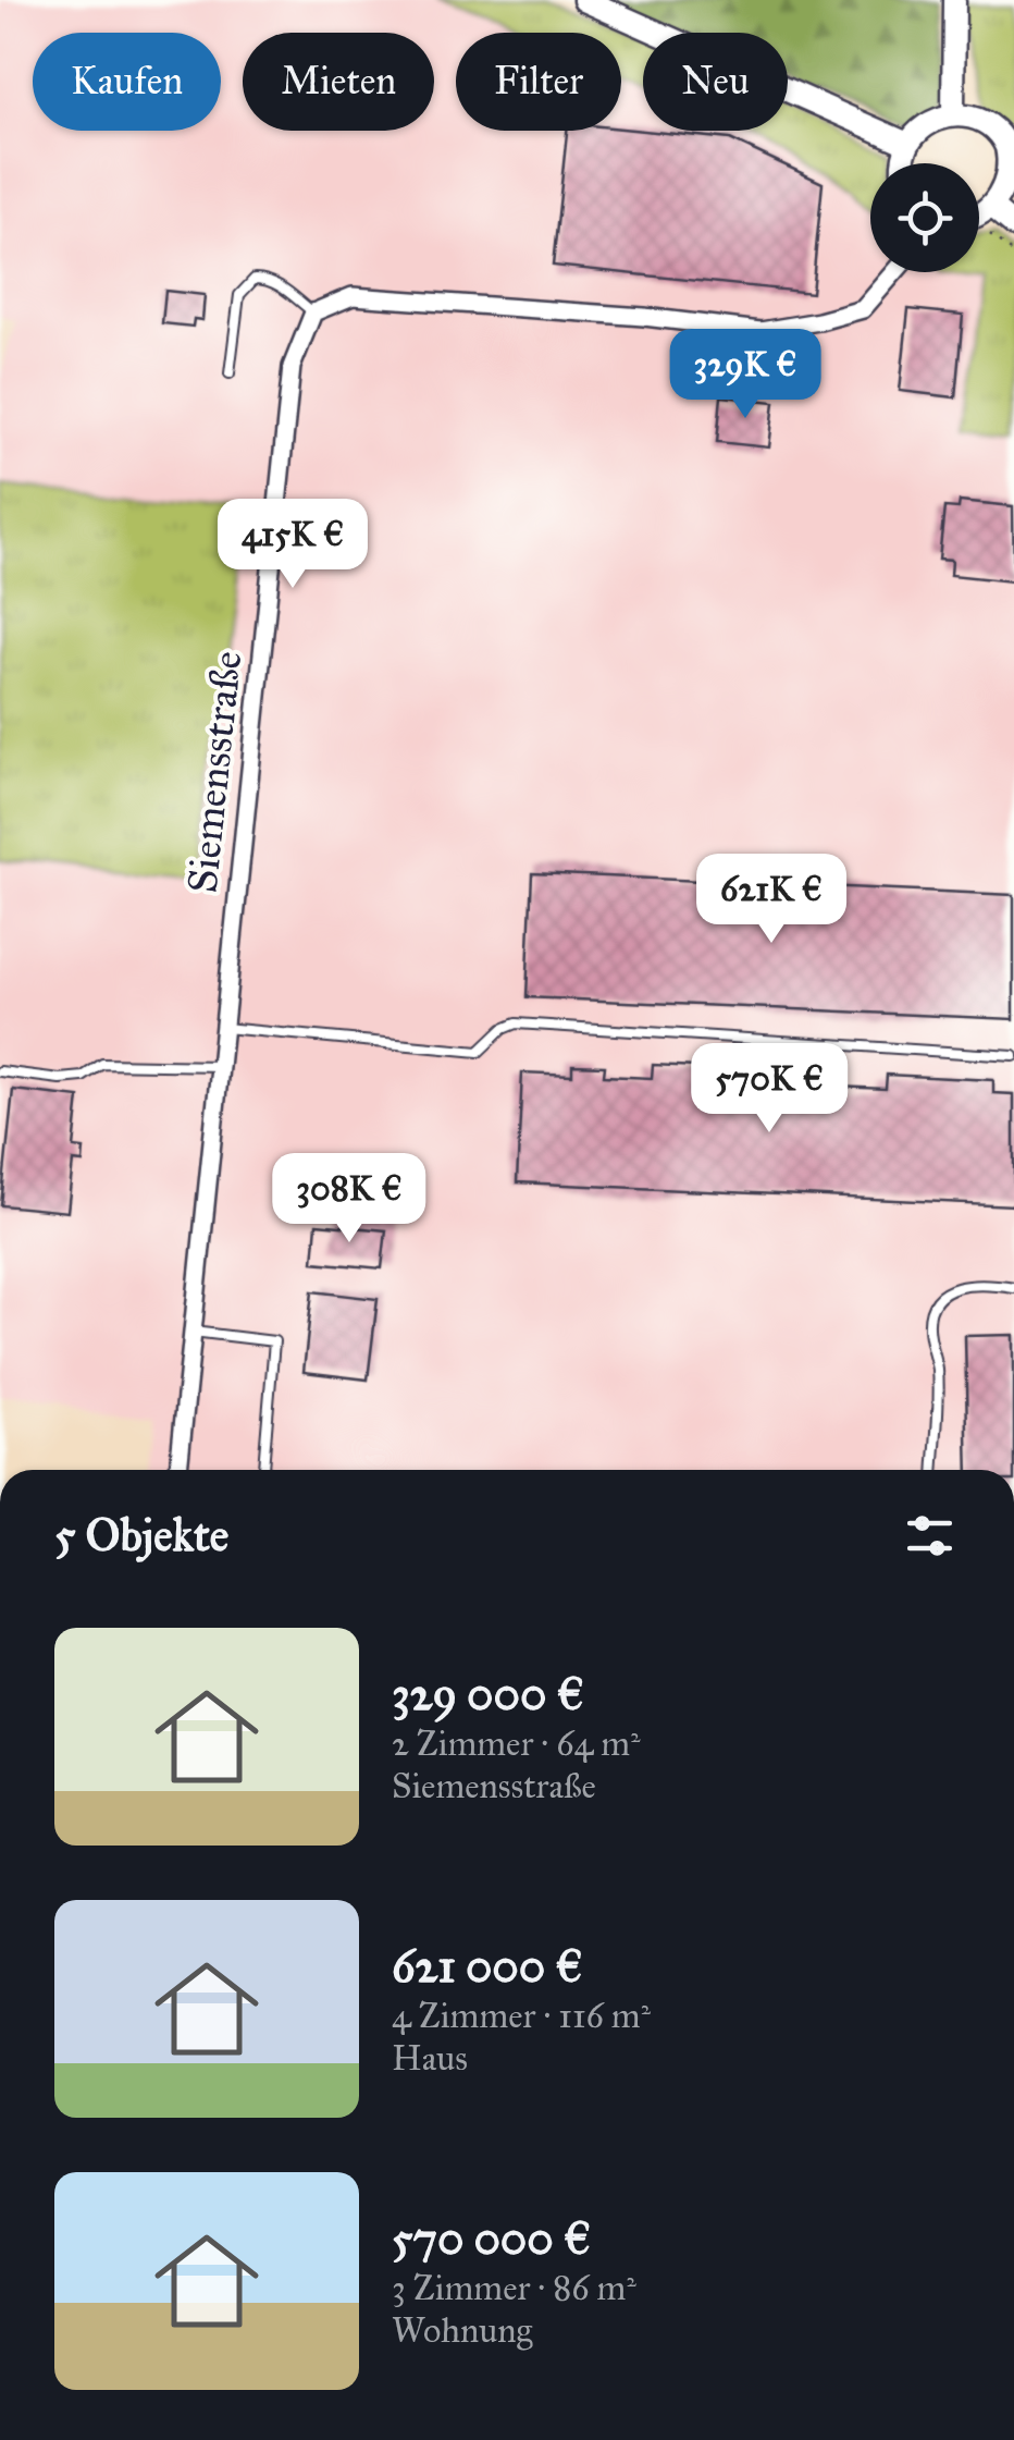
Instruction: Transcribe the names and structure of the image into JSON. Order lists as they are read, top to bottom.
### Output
{
  "streets": {
    "street": ["Siemensstraße"]
  },
  "page": {
    "chip": [
      "Kaufen",
      "Mieten",
      "Filter",
      "Neu"
    ],
    "price": [
      "329K €",
      "415K €",
      "621K €",
      "570K €",
      "308K €"
    ],
    "heading": "5 Objekte",
    "list": [
      {
        "name": "329 000 €",
        "note": "2 Zimmer · 64 m² · Siemensstraße"
      },
      {
        "name": "621 000 €",
        "note": "4 Zimmer · 116 m² · Haus"
      },
      {
        "name": "570 000 €",
        "note": "3 Zimmer · 86 m² · Wohnung"
      }
    ]
  }
}
